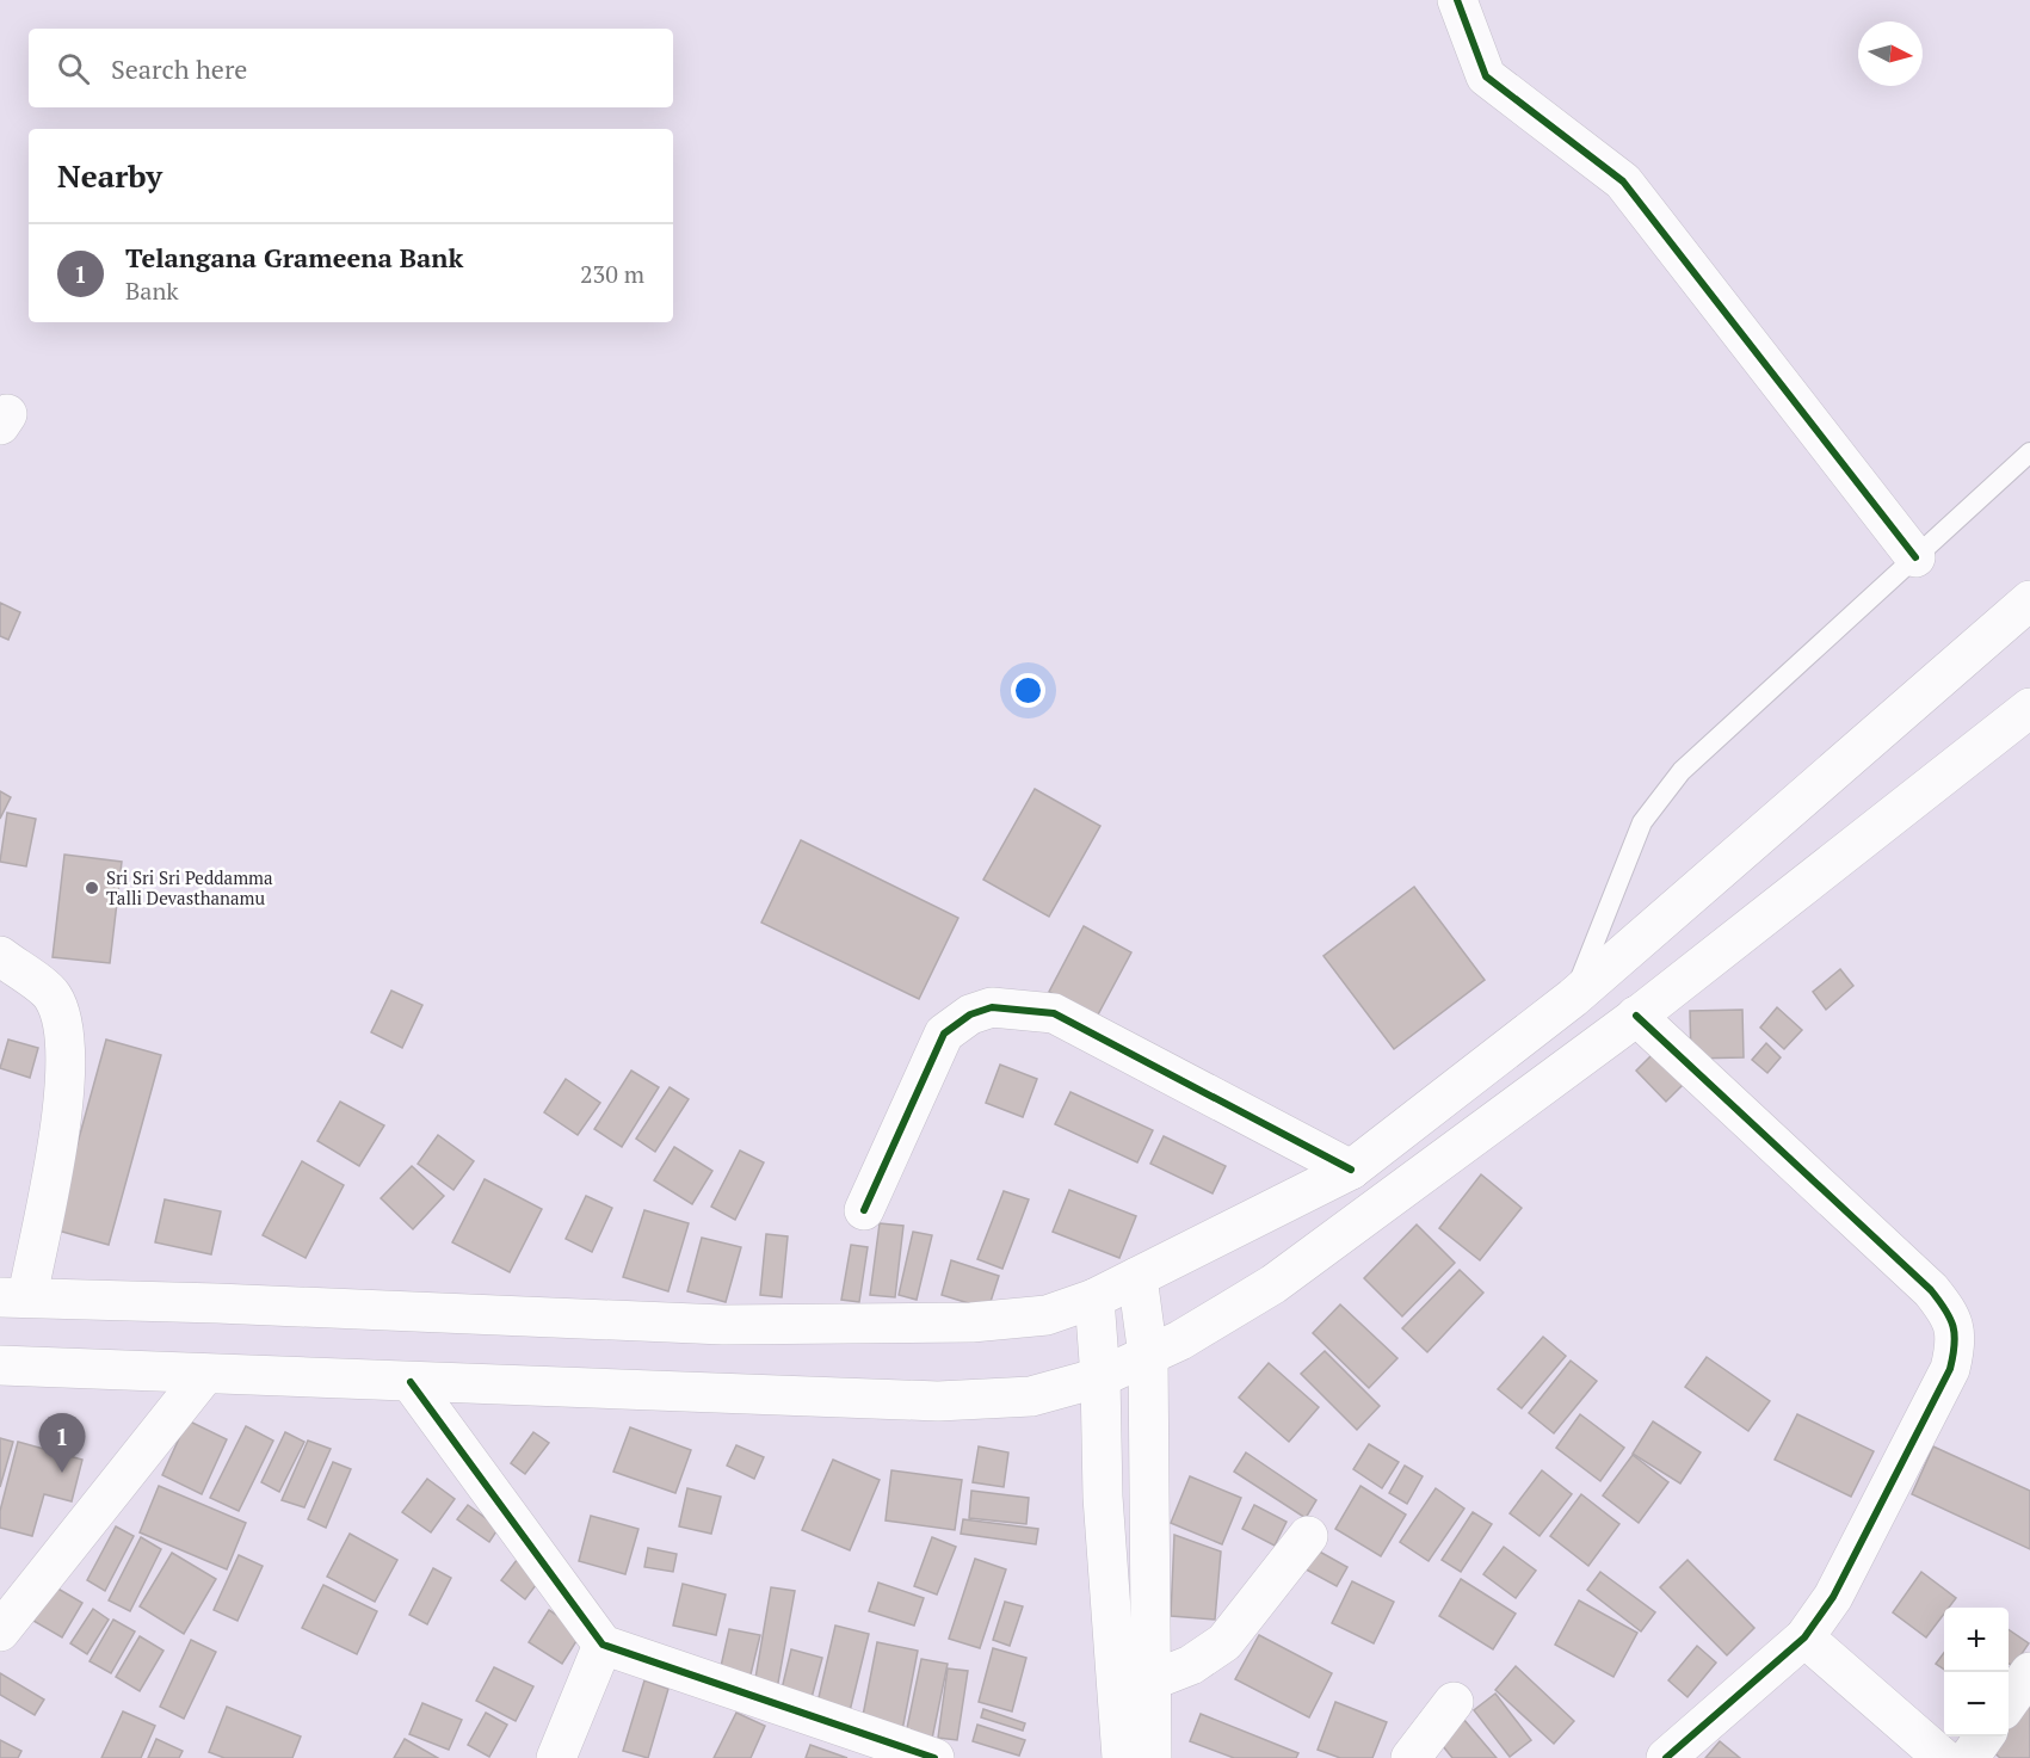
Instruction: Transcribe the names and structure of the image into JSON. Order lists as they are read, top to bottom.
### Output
{
  "places": ["Sri Sri Sri Peddamma Talli Devasthanamu"],
  "north": "right",
  "page": {
    "search": "Search here",
    "heading": "Nearby",
    "list": [
      {
        "mark": "1",
        "name": "Telangana Grameena Bank",
        "note": "Bank",
        "value": "230 m"
      }
    ],
    "pins": "1",
    "map_buttons": ["+", "−"]
  }
}
